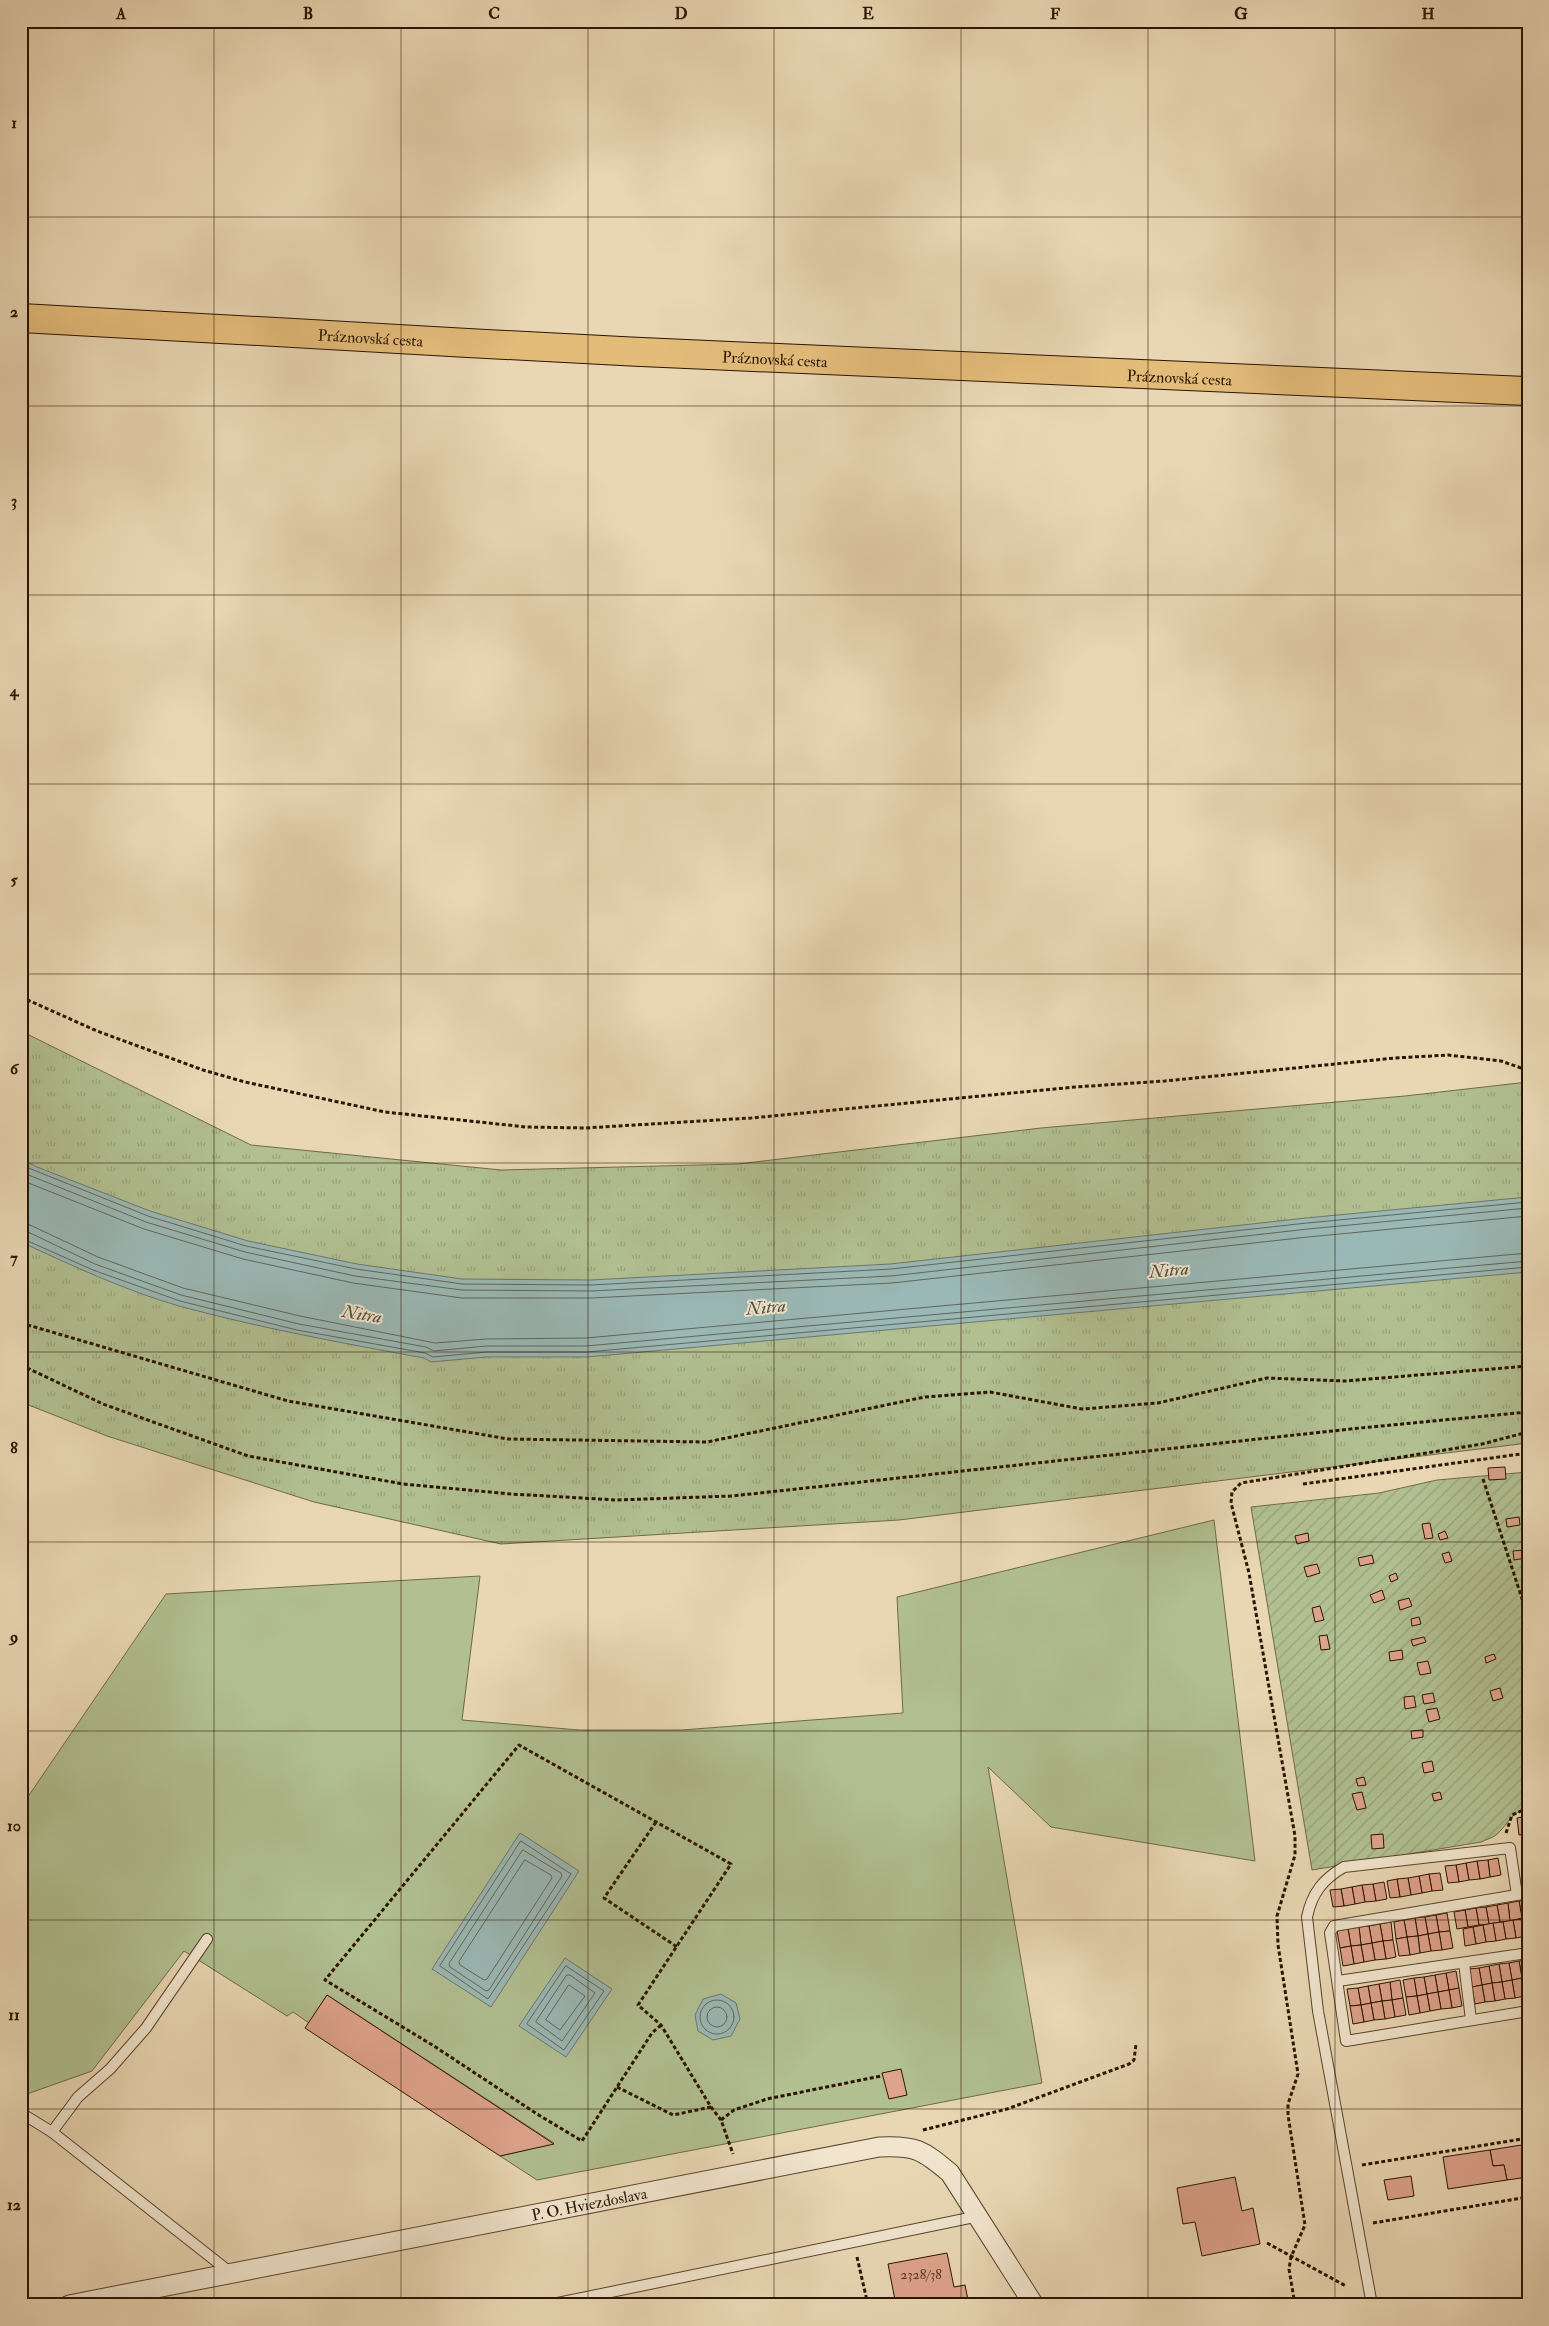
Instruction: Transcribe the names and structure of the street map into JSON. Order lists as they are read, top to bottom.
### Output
{
  "streets": {
    "main road": ["Práznovská cesta"],
    "street": ["P. O. Hviezdoslava"]
  },
  "water": ["Nitra"],
  "house_numbers": ["2328/38"],
  "grid": {
    "columns": [
      "A",
      "B",
      "C",
      "D",
      "E",
      "F",
      "G",
      "H"
    ],
    "rows": [
      "1",
      "2",
      "3",
      "4",
      "5",
      "6",
      "7",
      "8",
      "9",
      "10",
      "11",
      "12"
    ]
  }
}
